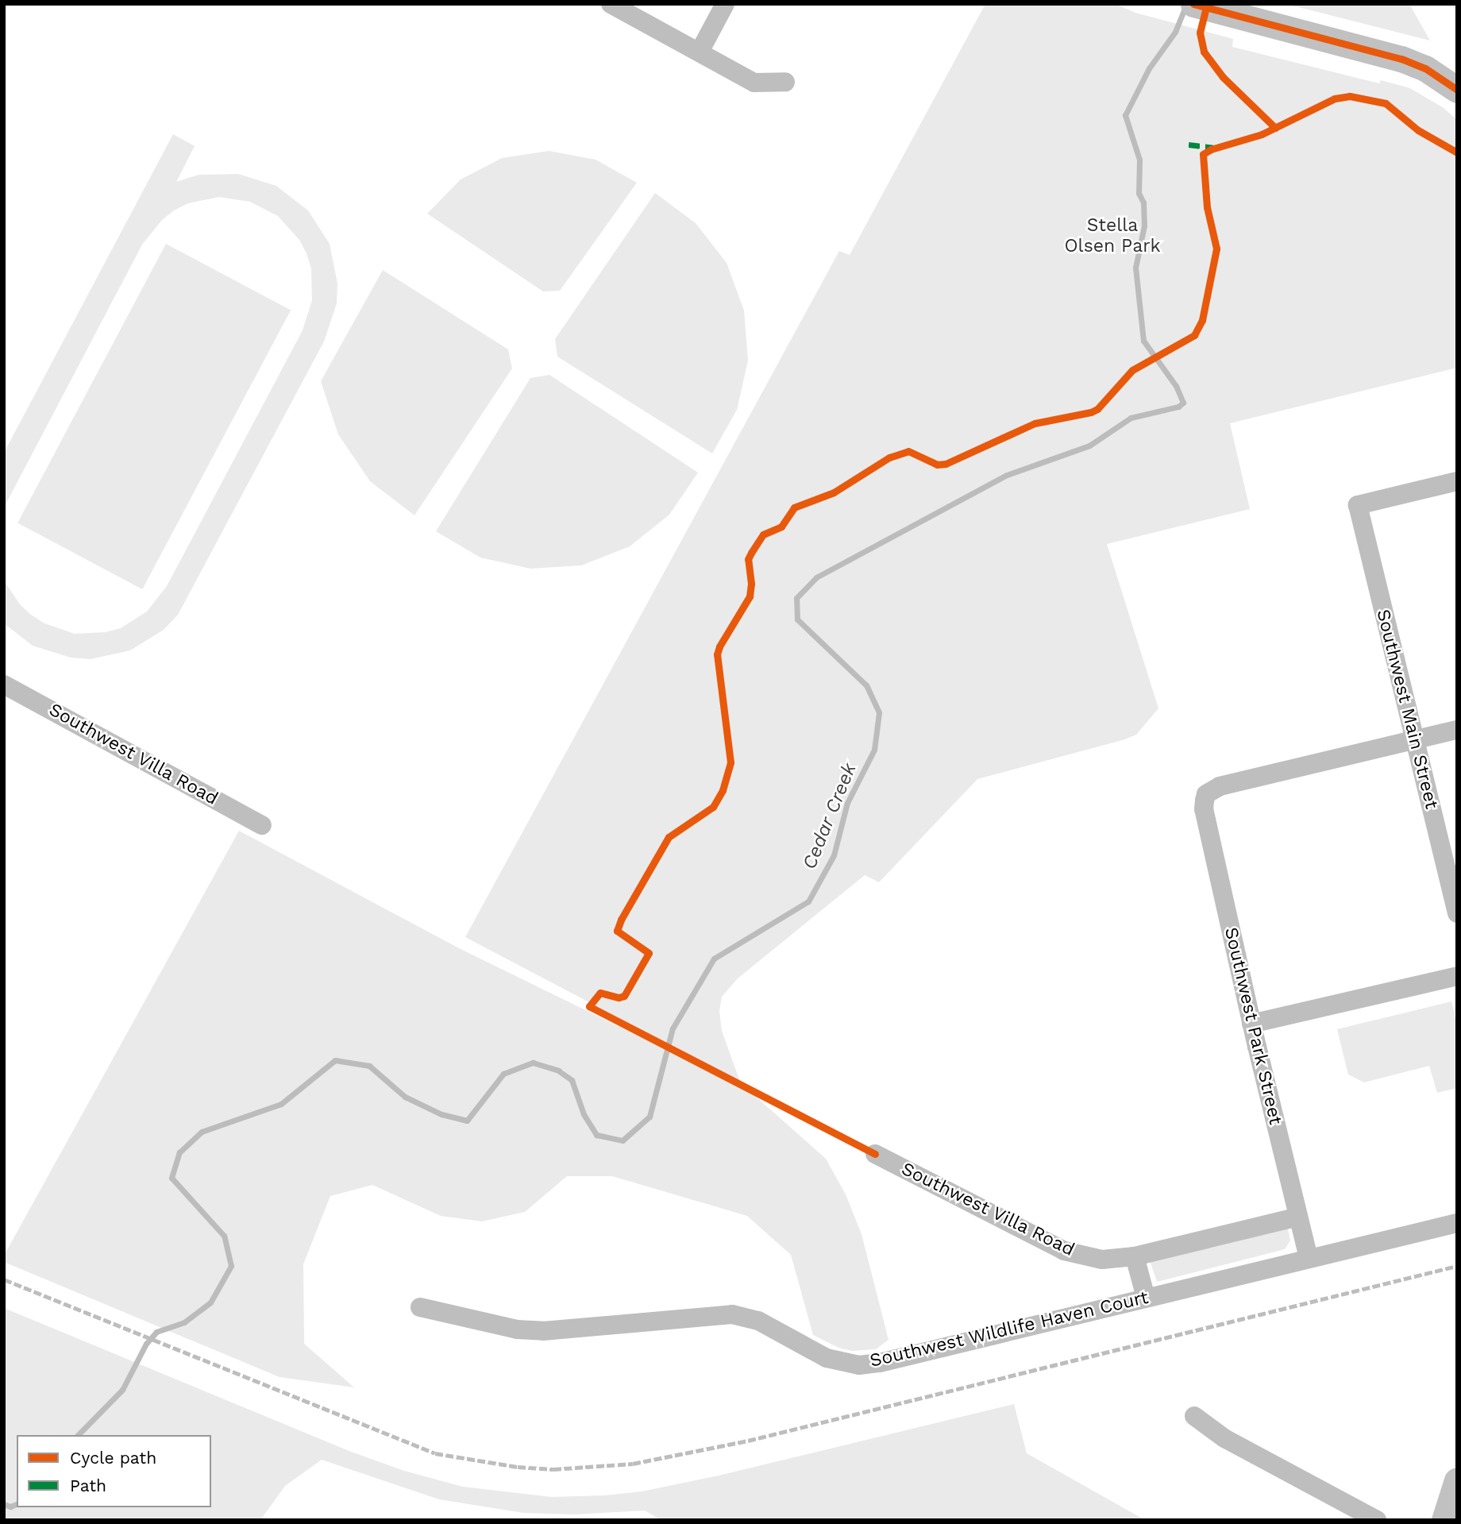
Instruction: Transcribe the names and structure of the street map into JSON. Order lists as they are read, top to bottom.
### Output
{
  "streets": {
    "street": [
      "Southwest Main Street",
      "Southwest Villa Road",
      "Southwest Park Street",
      "Southwest Wildlife Haven Court"
    ]
  },
  "crossings": [
    ["Southwest Main Street", "Southwest Park Street"],
    ["Southwest Villa Road", "Southwest Park Street"],
    ["Southwest Park Street", "Southwest Wildlife Haven Court"]
  ],
  "water": ["Cedar Creek"],
  "parks": ["Stella Olsen Park"],
  "legend": ["Cycle path", "Path"]
}
